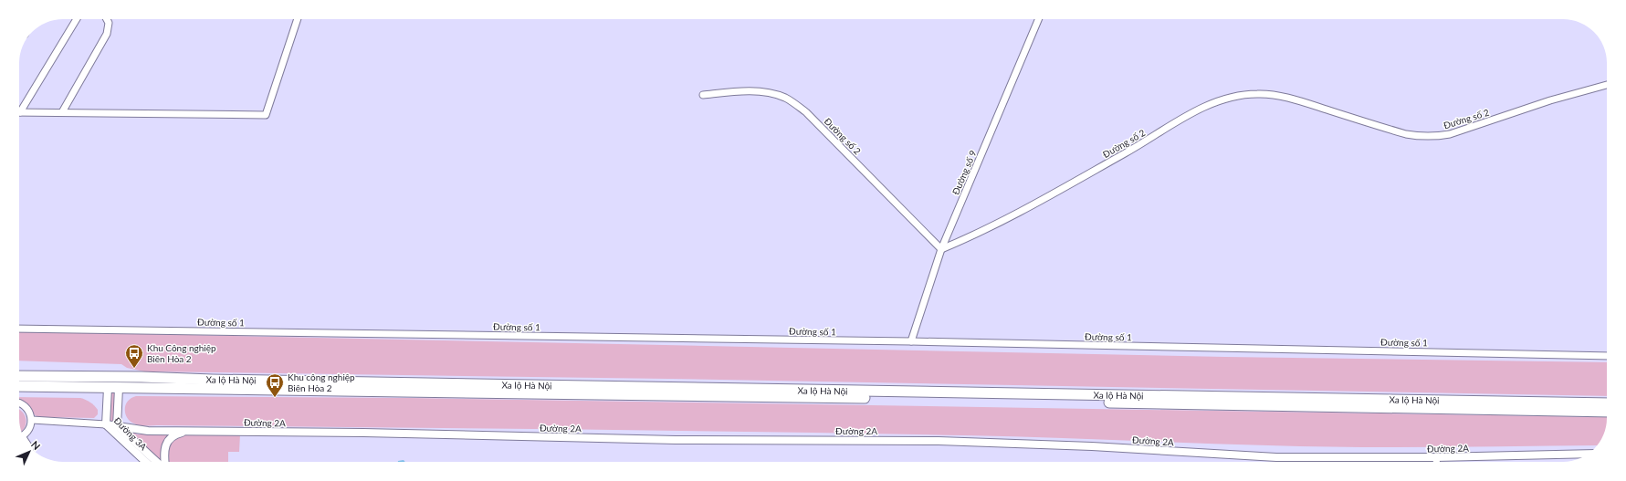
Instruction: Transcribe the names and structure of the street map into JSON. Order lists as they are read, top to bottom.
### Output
{
  "streets": {
    "highway": ["Xa lộ Hà Nội"],
    "street": [
      "Đường số 2",
      "Đường số 9",
      "Đường số 1",
      "Đường 2A",
      "Đường 3A"
    ]
  },
  "crossings": [
    ["Đường số 2", "Đường số 9"],
    ["Đường số 9", "Đường số 1"],
    ["Xa lộ Hà Nội", "Đường 3A"],
    ["Đường 2A", "Đường 3A"]
  ],
  "places": {
    "bus stop": ["Khu Công nghiệp Biên Hòa 2", "Khu công nghiệp Biên Hòa 2"]
  },
  "north": "top right"
}
